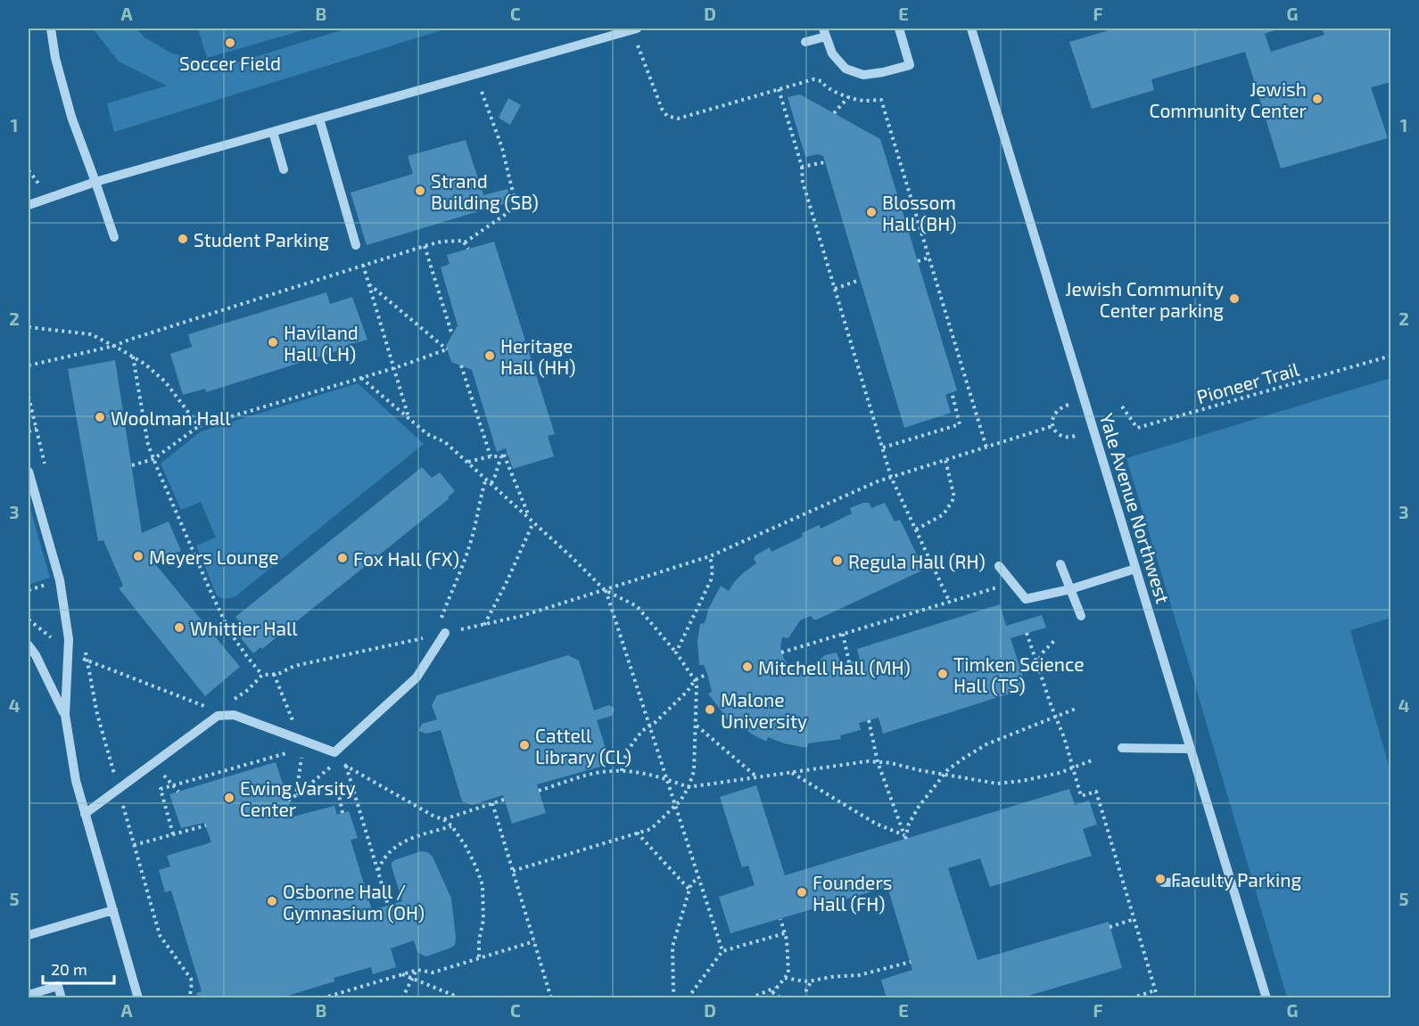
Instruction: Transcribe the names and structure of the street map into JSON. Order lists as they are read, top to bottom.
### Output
{
  "streets": {
    "street": ["Yale Avenue Northwest"],
    "path": ["Pioneer Trail"]
  },
  "places": [
    "Soccer Field",
    "Jewish Community Center",
    "Strand Building (SB)",
    "Blossom Hall (BH)",
    "Student Parking",
    "Jewish Community Center parking",
    "Haviland Hall (LH)",
    "Heritage Hall (HH)",
    "Woolman Hall",
    "Meyers Lounge",
    "Fox Hall (FX)",
    "Regula Hall (RH)",
    "Whittier Hall",
    "Mitchell Hall (MH)",
    "Timken Science Hall (TS)",
    "Malone University",
    "Cattell Library (CL)",
    "Ewing Varsity Center",
    "Faculty Parking",
    "Founders Hall (FH)",
    "Osborne Hall / Gymnasium (OH)"
  ],
  "scale_bar": "20 m",
  "grid": {
    "columns": [
      "A",
      "B",
      "C",
      "D",
      "E",
      "F",
      "G"
    ],
    "rows": [
      "1",
      "2",
      "3",
      "4",
      "5"
    ]
  }
}
